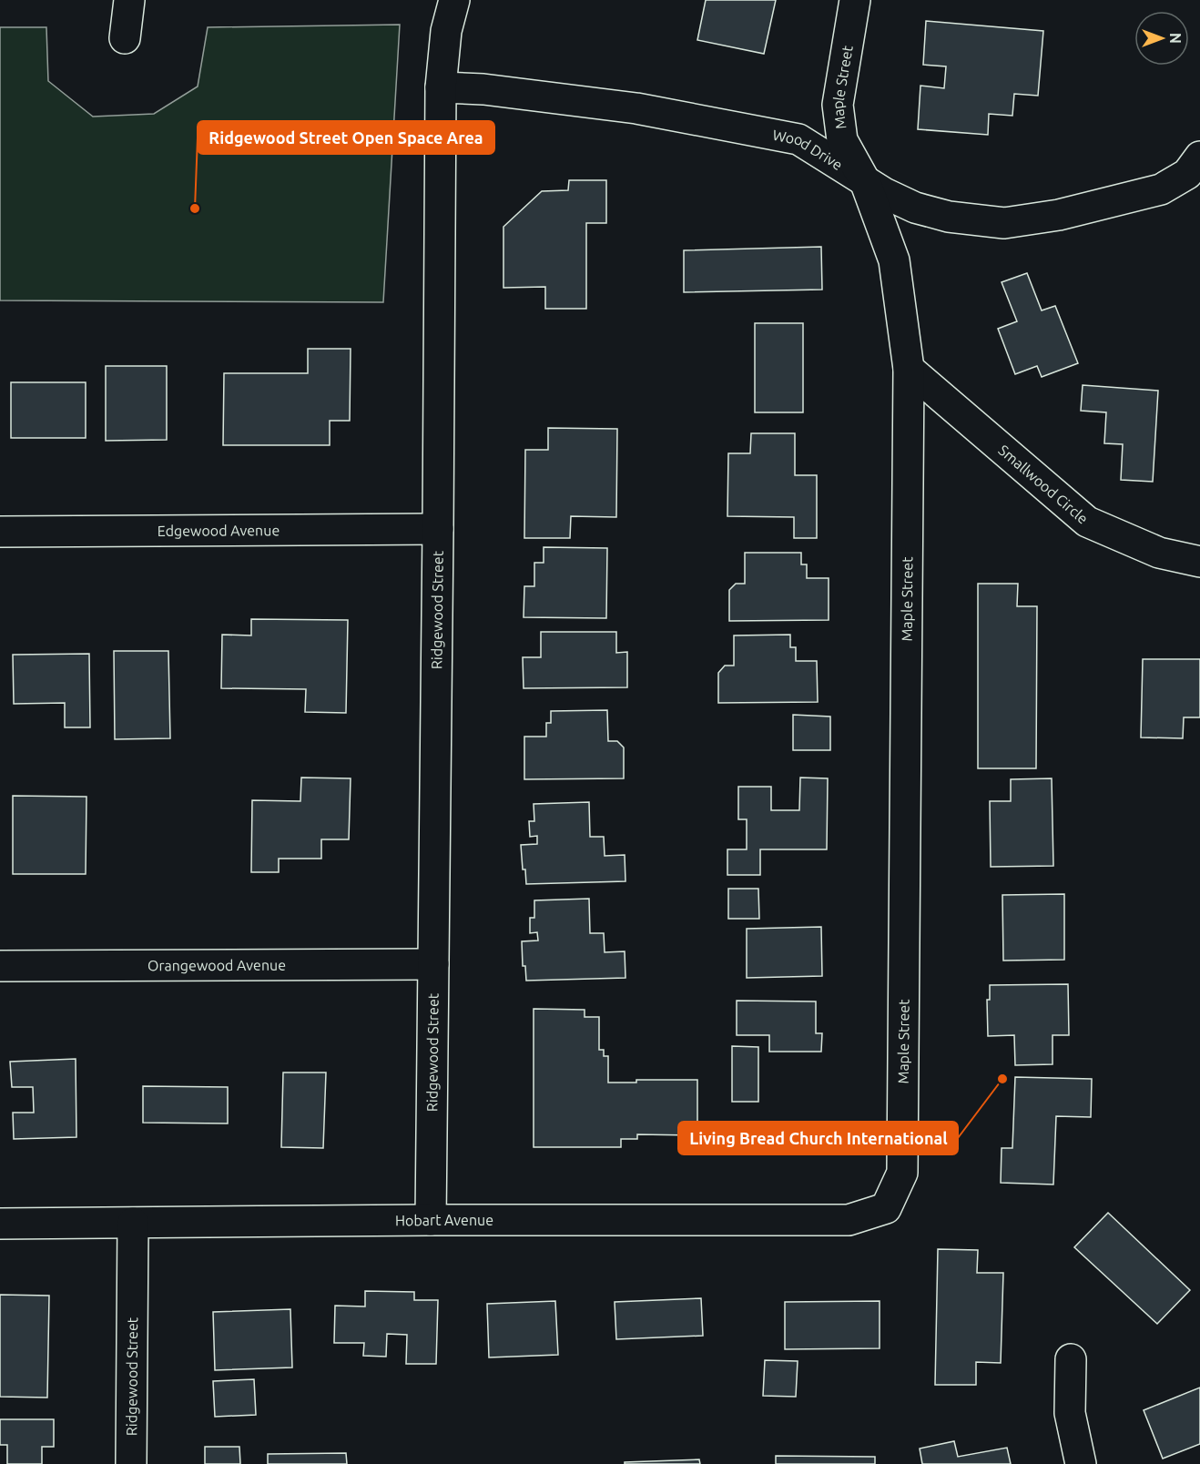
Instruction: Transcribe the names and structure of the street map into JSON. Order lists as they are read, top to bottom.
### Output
{
  "streets": {
    "street": [
      "Maple Street",
      "Wood Drive",
      "Smallwood Circle",
      "Edgewood Avenue",
      "Ridgewood Street",
      "Orangewood Avenue",
      "Hobart Avenue"
    ]
  },
  "crossings": [
    ["Maple Street", "Wood Drive"],
    ["Maple Street", "Smallwood Circle"],
    ["Maple Street", "Hobart Avenue"],
    ["Wood Drive", "Ridgewood Street"],
    ["Edgewood Avenue", "Ridgewood Street"],
    ["Ridgewood Street", "Orangewood Avenue"],
    ["Ridgewood Street", "Hobart Avenue"]
  ],
  "places": ["Ridgewood Street Open Space Area", "Living Bread Church International"],
  "north": "right"
}
